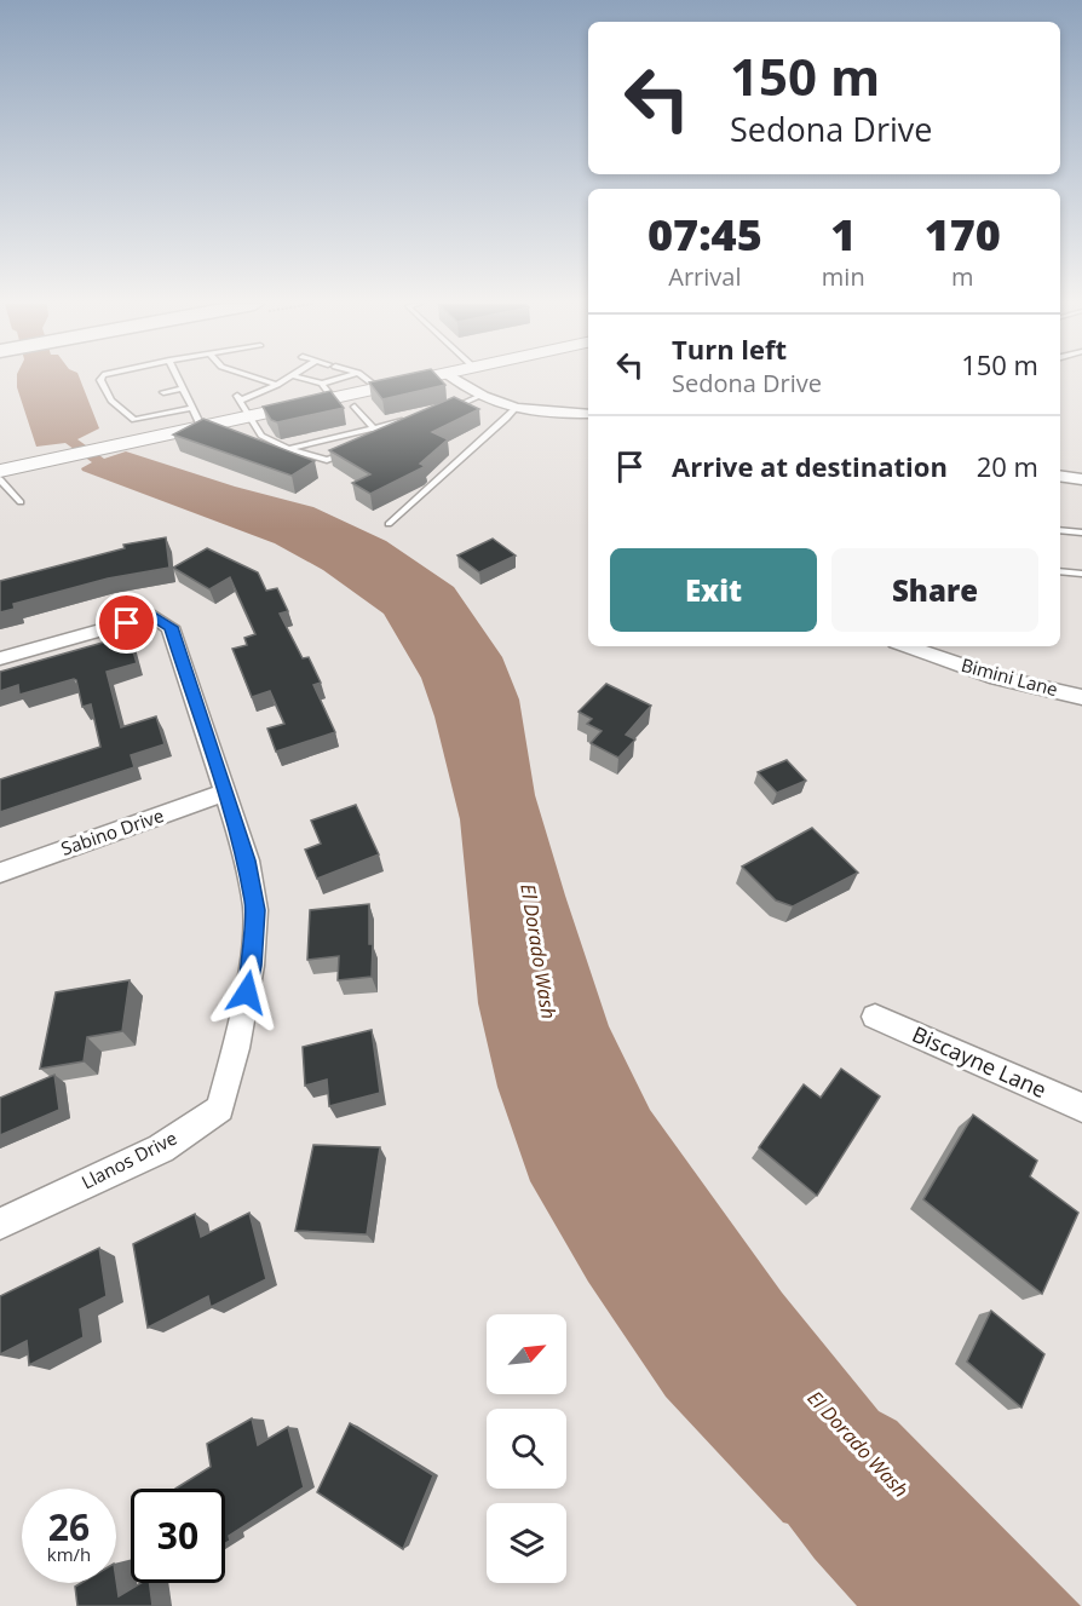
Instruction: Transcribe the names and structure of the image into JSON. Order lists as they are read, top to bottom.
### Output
{
  "streets": {
    "street": [
      "Bimini Lane",
      "Sabino Drive",
      "Biscayne Lane",
      "Llanos Drive"
    ]
  },
  "crossings": [
    ["Sabino Drive", "Llanos Drive"]
  ],
  "water": ["El Dorado Wash"],
  "north": "top right",
  "page": {
    "turn": ["150 m", "Sedona Drive"],
    "eta": [
      "07:45",
      "Arrival",
      "1",
      "min",
      "170",
      "m"
    ],
    "list": [
      {
        "name": "Turn left",
        "note": "Sedona Drive",
        "value": "150 m"
      },
      {
        "name": "Arrive at destination",
        "value": "20 m"
      }
    ],
    "buttons": ["Exit", "Share"],
    "speed": "26 km/h",
    "limit": "30"
  }
}
